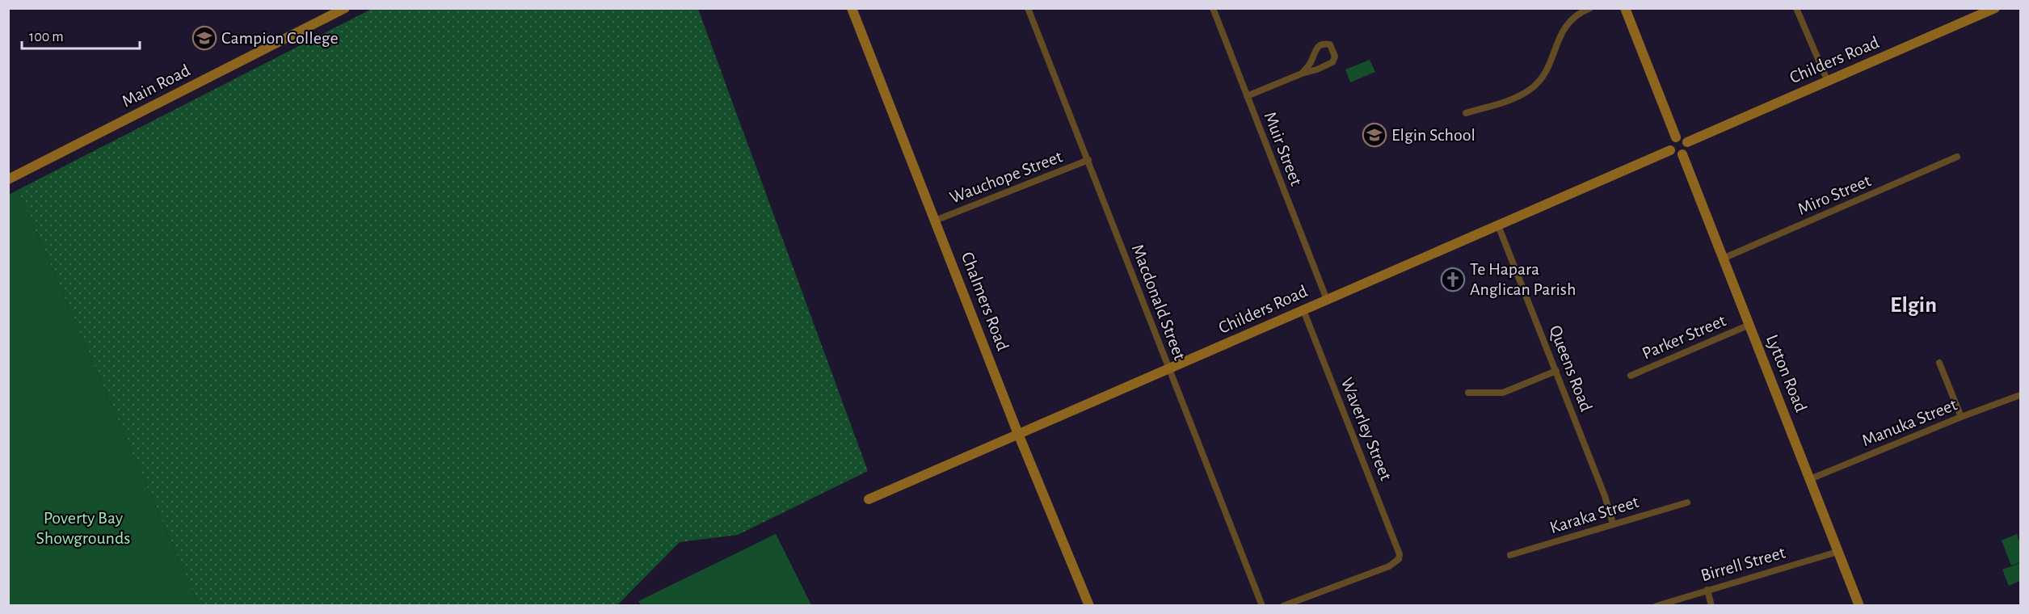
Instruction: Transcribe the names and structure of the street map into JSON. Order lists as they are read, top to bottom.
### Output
{
  "streets": {
    "street": [
      "Childers Road",
      "Main Road",
      "Muir Street",
      "Wauchope Street",
      "Miro Street",
      "Chalmers Road",
      "Macdonald Street",
      "Parker Street",
      "Queens Road",
      "Lytton Road",
      "Manuka Street",
      "Waverley Street",
      "Karaka Street",
      "Birrell Street"
    ]
  },
  "crossings": [
    ["Childers Road", "Muir Street"],
    ["Childers Road", "Chalmers Road"],
    ["Childers Road", "Macdonald Street"],
    ["Childers Road", "Queens Road"],
    ["Childers Road", "Lytton Road"],
    ["Childers Road", "Waverley Street"],
    ["Wauchope Street", "Chalmers Road"],
    ["Wauchope Street", "Macdonald Street"],
    ["Miro Street", "Lytton Road"],
    ["Parker Street", "Lytton Road"],
    ["Queens Road", "Karaka Street"],
    ["Lytton Road", "Manuka Street"],
    ["Lytton Road", "Birrell Street"]
  ],
  "districts": ["Elgin"],
  "parks": ["Poverty Bay Showgrounds"],
  "places": {
    "school or university": ["Campion College", "Elgin School"],
    "church": ["Te Hapara Anglican Parish"]
  },
  "scale_bar": "100 m"
}
